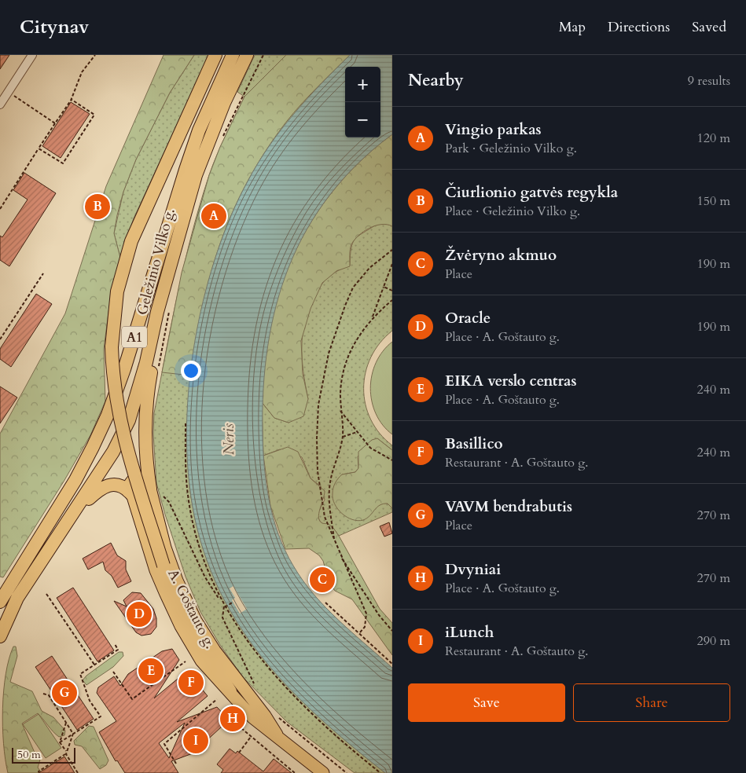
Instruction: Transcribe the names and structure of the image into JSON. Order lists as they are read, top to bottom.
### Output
{
  "streets": {
    "highway": ["Geležinio Vilko g.", "A1"],
    "main road": ["A. Goštauto g."]
  },
  "water": ["Neris"],
  "scale_bar": "50 m",
  "page": {
    "header": "Citynav",
    "nav": ["Map", "Directions", "Saved"],
    "heading": ["Nearby", "9 results"],
    "map_buttons": ["+", "−"],
    "list": [
      {
        "mark": "A",
        "name": "Vingio parkas",
        "note": "Park · Geležinio Vilko g.",
        "value": "120 m"
      },
      {
        "mark": "B",
        "name": "Čiurlionio gatvės regykla",
        "note": "Place · Geležinio Vilko g.",
        "value": "150 m"
      },
      {
        "mark": "C",
        "name": "Žvėryno akmuo",
        "note": "Place",
        "value": "190 m"
      },
      {
        "mark": "D",
        "name": "Oracle",
        "note": "Place · A. Goštauto g.",
        "value": "190 m"
      },
      {
        "mark": "E",
        "name": "EIKA verslo centras",
        "note": "Place · A. Goštauto g.",
        "value": "240 m"
      },
      {
        "mark": "F",
        "name": "Basillico",
        "note": "Restaurant · A. Goštauto g.",
        "value": "240 m"
      },
      {
        "mark": "G",
        "name": "VAVM bendrabutis",
        "note": "Place",
        "value": "270 m"
      },
      {
        "mark": "H",
        "name": "Dvyniai",
        "note": "Place · A. Goštauto g.",
        "value": "270 m"
      },
      {
        "mark": "I",
        "name": "iLunch",
        "note": "Restaurant · A. Goštauto g.",
        "value": "290 m"
      }
    ],
    "pins": [
      "B",
      "A",
      "C",
      "D",
      "E",
      "F",
      "G",
      "H",
      "I"
    ],
    "buttons": ["Save", "Share"],
    "scale": "50 m"
  }
}
